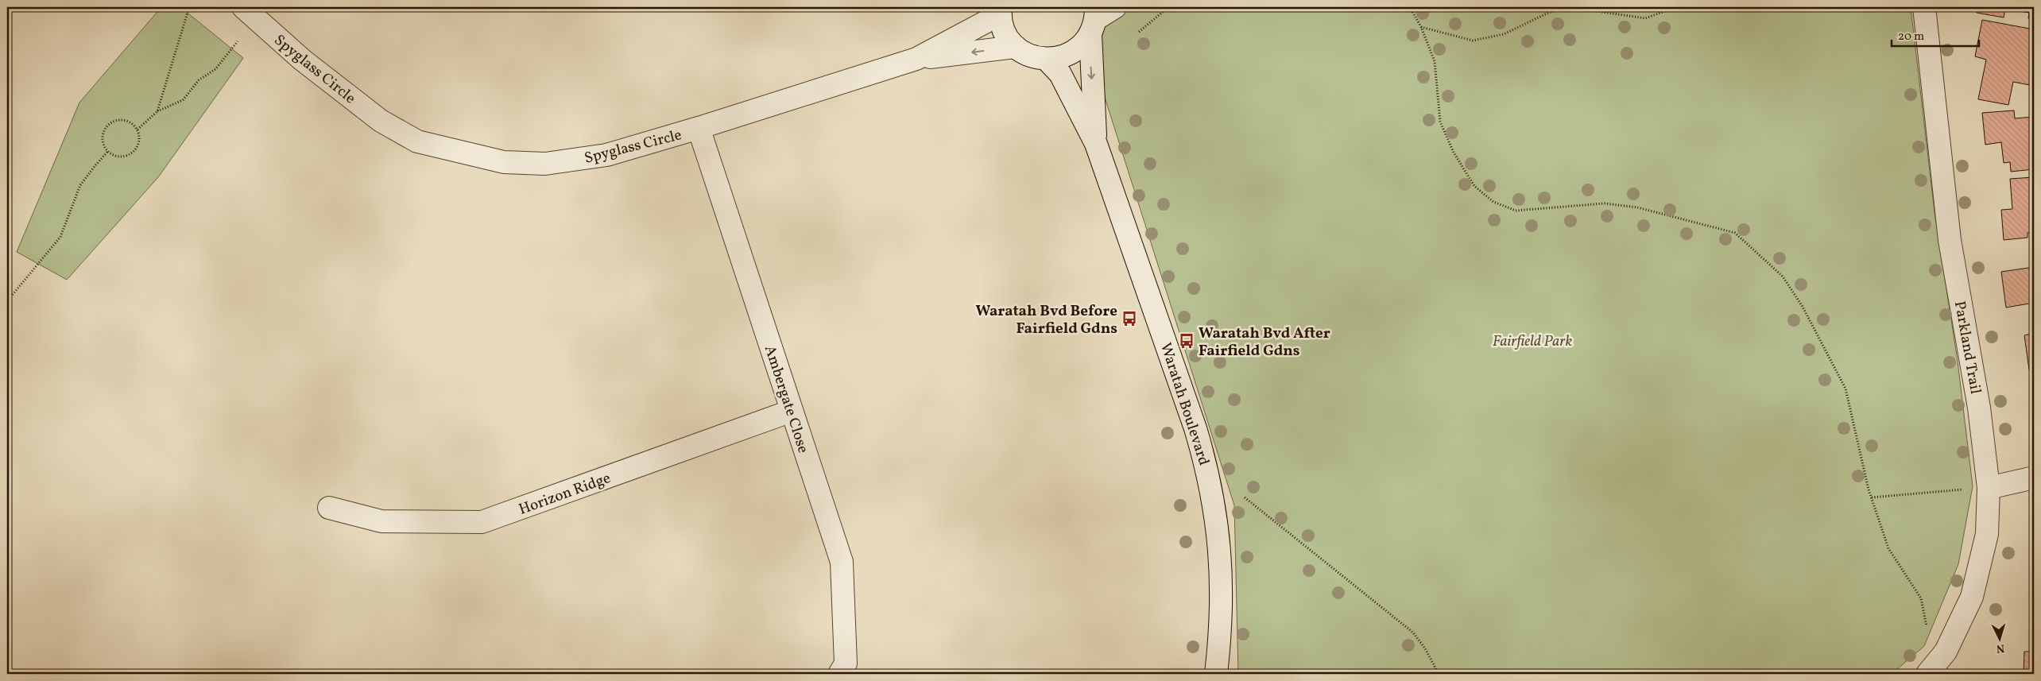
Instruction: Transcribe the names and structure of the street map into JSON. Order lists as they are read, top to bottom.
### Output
{
  "streets": {
    "street": [
      "Spyglass Circle",
      "Parkland Trail",
      "Ambergate Close",
      "Waratah Boulevard",
      "Horizon Ridge"
    ]
  },
  "crossings": [
    ["Spyglass Circle", "Ambergate Close"],
    ["Spyglass Circle", "Waratah Boulevard"],
    ["Ambergate Close", "Horizon Ridge"]
  ],
  "parks": ["Fairfield Park"],
  "places": {
    "bus stop": ["Waratah Bvd Before Fairfield Gdns", "Waratah Bvd After Fairfield Gdns"]
  },
  "scale_bar": "20 m",
  "north": "bottom"
}
